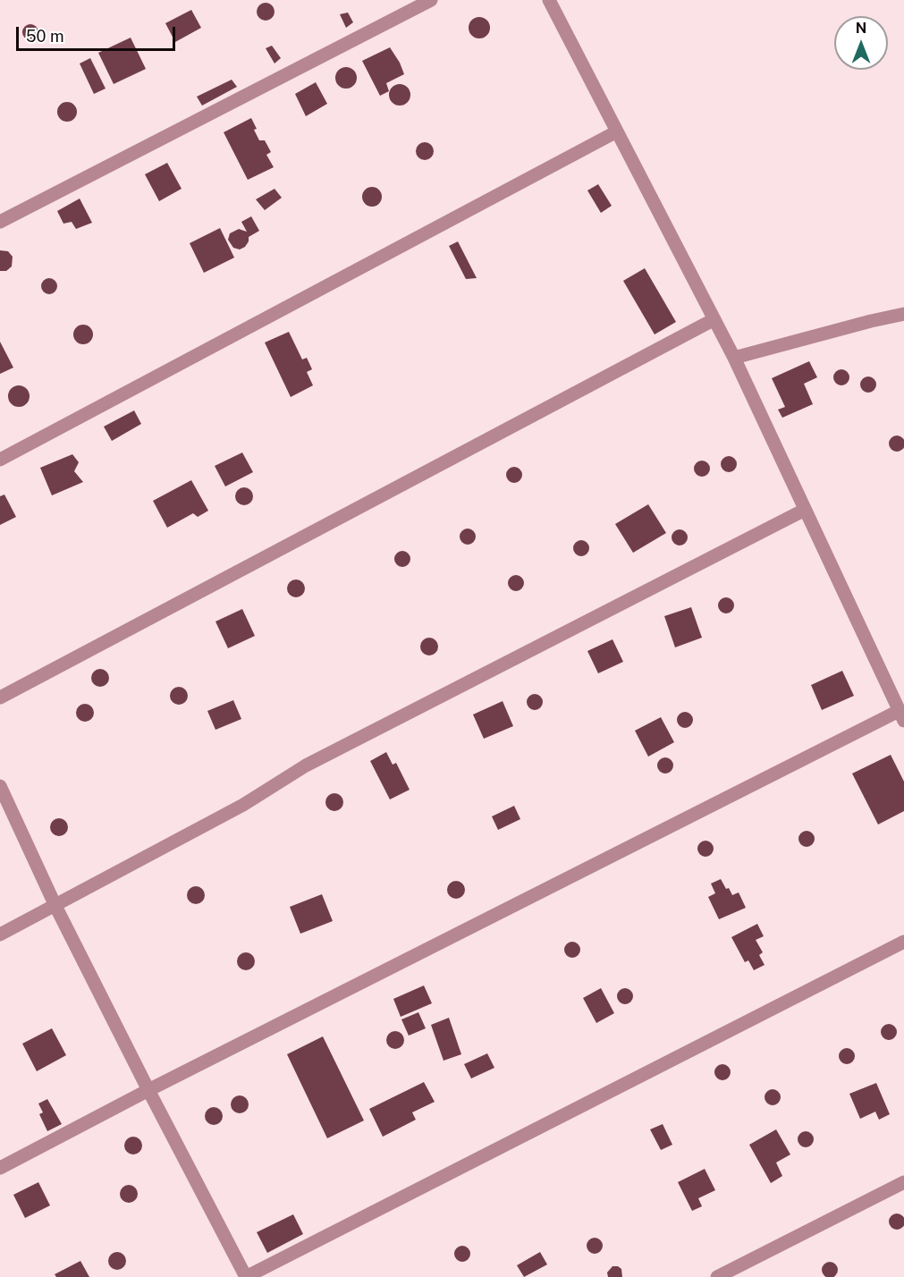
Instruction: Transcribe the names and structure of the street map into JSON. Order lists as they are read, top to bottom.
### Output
{
  "scale_bar": "50 m",
  "north": "top"
}
